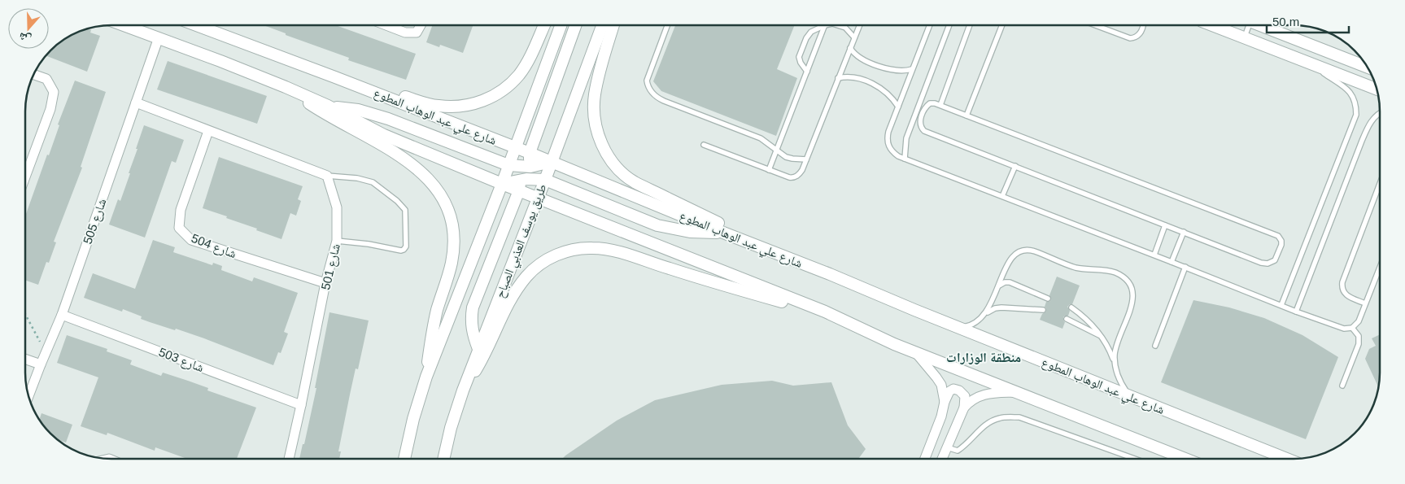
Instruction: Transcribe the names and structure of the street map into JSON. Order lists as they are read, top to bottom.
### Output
{
  "streets": {
    "street": [
      "شارع علي عبد الوهاب المطوع",
      "شارع 505",
      "طريق يوسف العذبي الصباح",
      "شارع 504",
      "شارع 501",
      "شارع 503"
    ]
  },
  "crossings": [
    ["شارع علي عبد الوهاب المطوع", "طريق يوسف العذبي الصباح"],
    ["شارع 505", "شارع 503"],
    ["شارع 504", "شارع 501"],
    ["شارع 501", "شارع 503"]
  ],
  "districts": ["منطقة الوزارات"],
  "scale_bar": "50 m",
  "north": "bottom"
}
